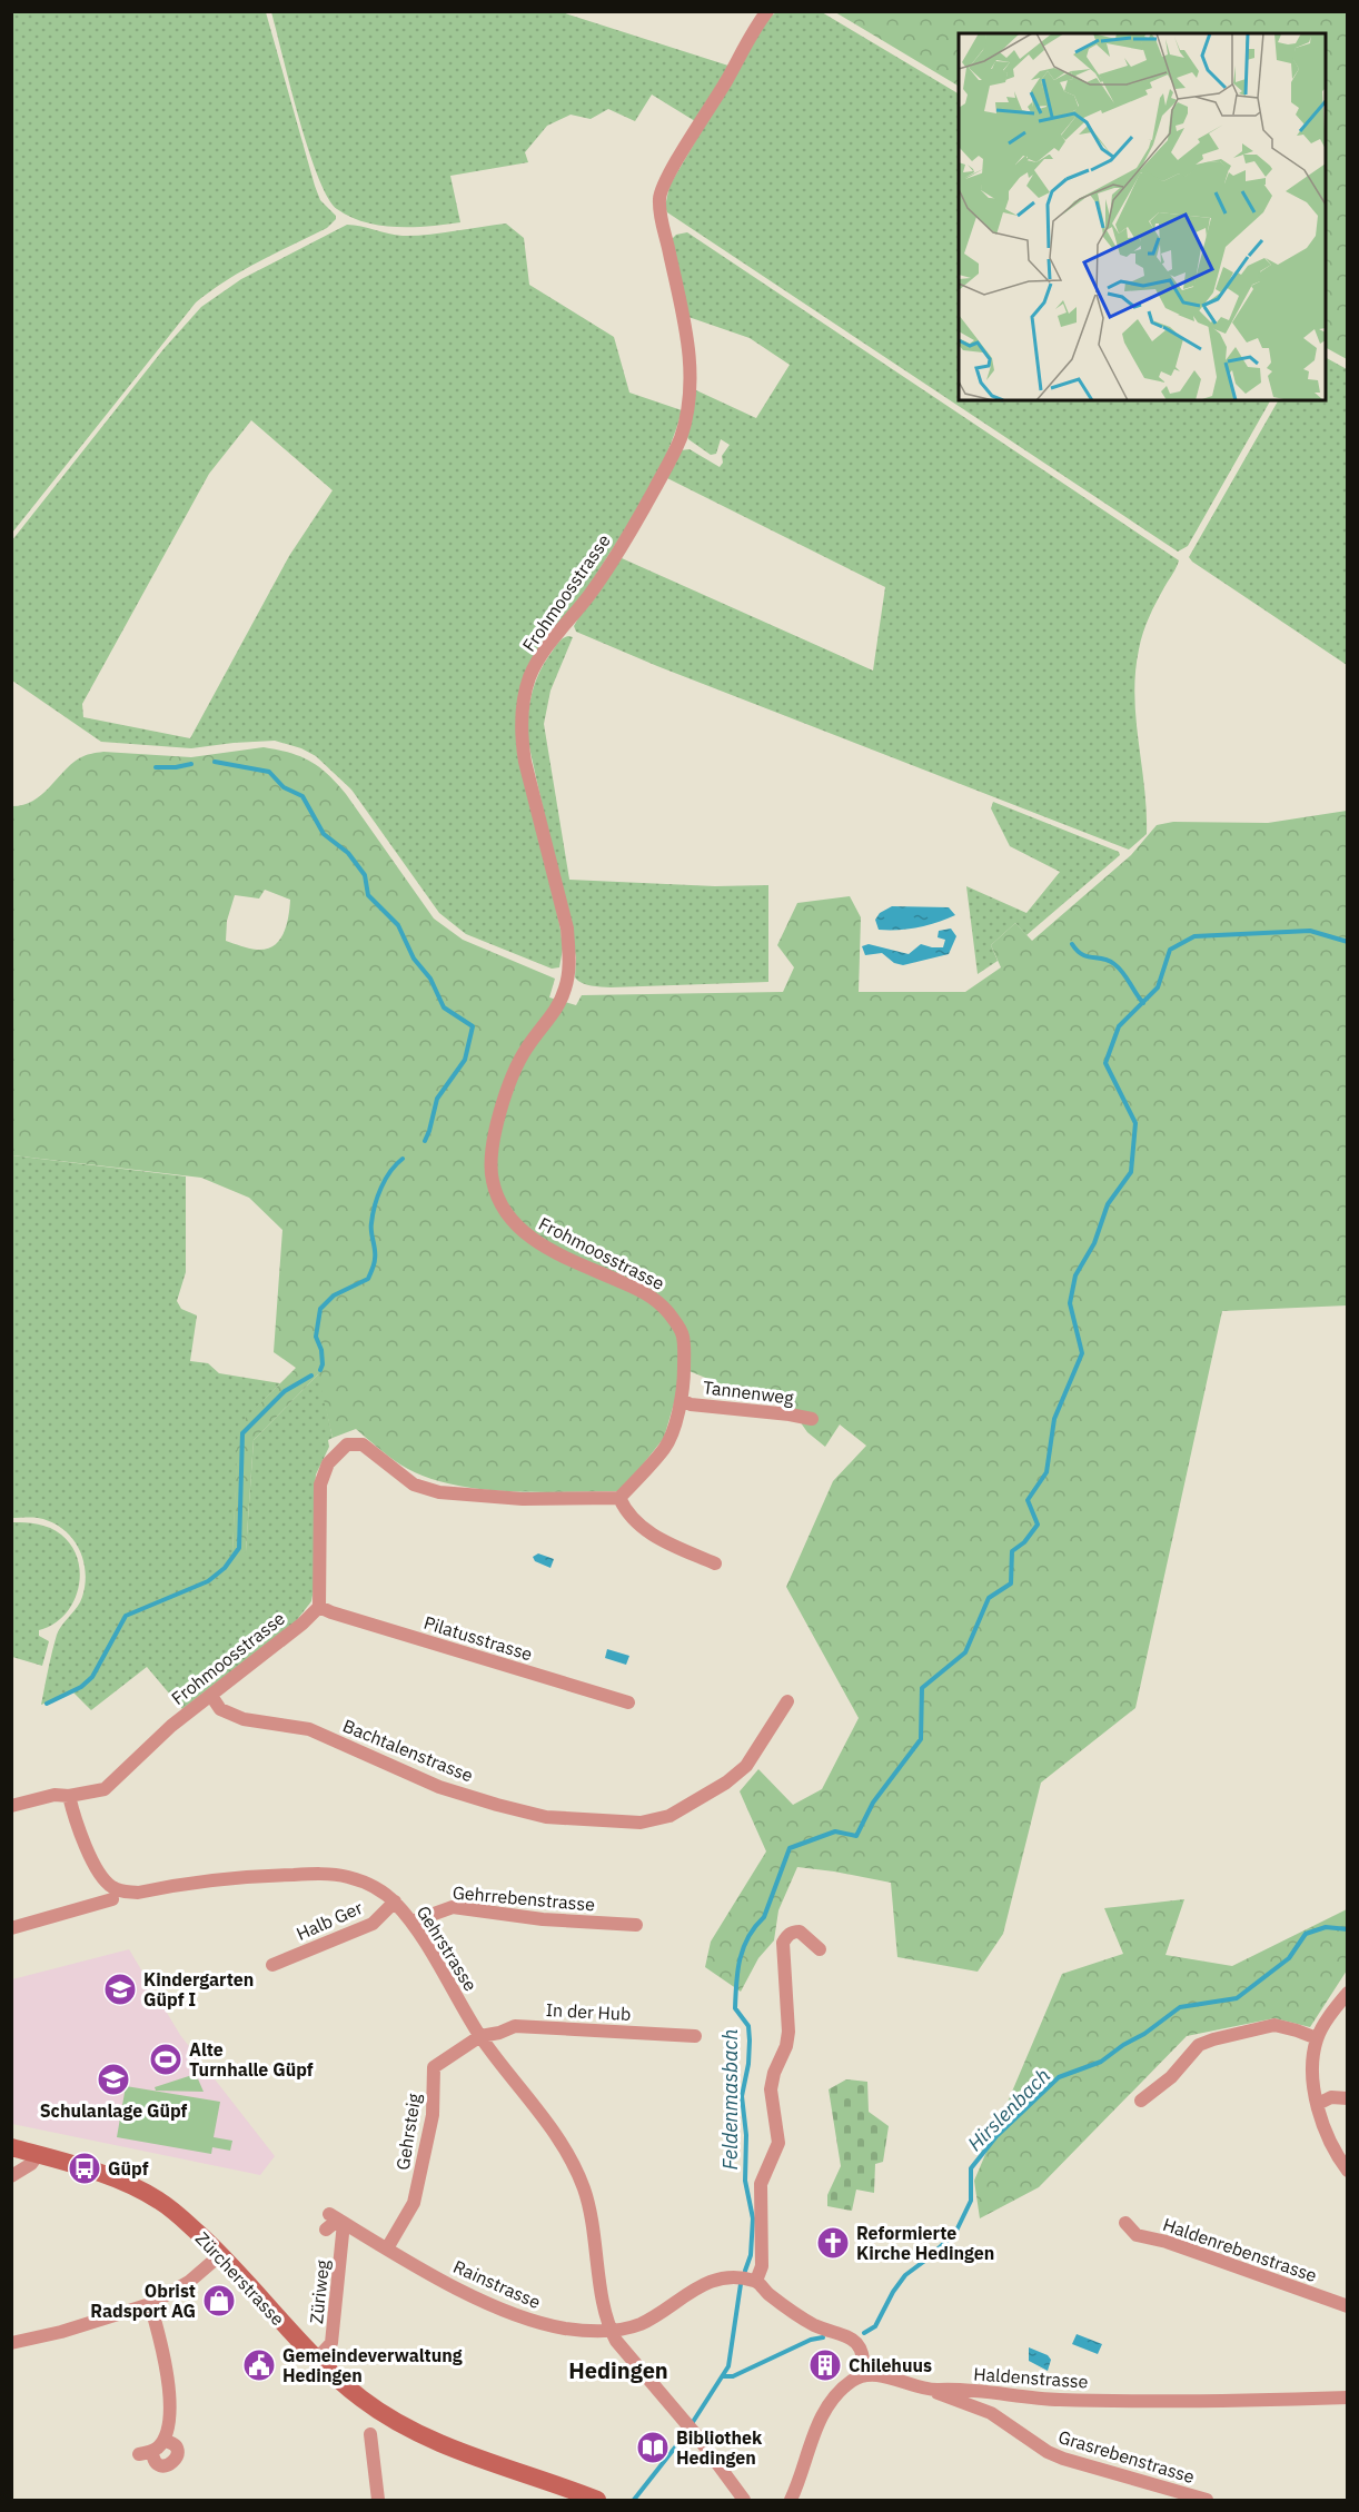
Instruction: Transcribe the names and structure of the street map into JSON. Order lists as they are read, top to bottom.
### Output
{
  "streets": {
    "main road": ["Zürcherstrasse"],
    "street": [
      "Frohmoosstrasse",
      "Tannenweg",
      "Pilatusstrasse",
      "Bachtalenstrasse",
      "Gehrrebenstrasse",
      "Halb Ger",
      "Gehrstrasse",
      "In der Hub",
      "Gehrsteig",
      "Haldenrebenstrasse",
      "Rainstrasse",
      "Züriweg",
      "Haldenstrasse",
      "Grasrebenstrasse"
    ]
  },
  "crossings": [
    ["Frohmoosstrasse", "Tannenweg"],
    ["Frohmoosstrasse", "Pilatusstrasse"],
    ["Frohmoosstrasse", "Bachtalenstrasse"],
    ["Frohmoosstrasse", "Gehrstrasse"],
    ["Gehrrebenstrasse", "Gehrstrasse"],
    ["Halb Ger", "Gehrstrasse"],
    ["Gehrstrasse", "In der Hub"],
    ["Gehrstrasse", "Gehrsteig"],
    ["Gehrstrasse", "Rainstrasse"],
    ["In der Hub", "Gehrsteig"],
    ["Gehrsteig", "Rainstrasse"],
    ["Zürcherstrasse", "Züriweg"],
    ["Rainstrasse", "Züriweg"],
    ["Haldenstrasse", "Grasrebenstrasse"]
  ],
  "districts": ["Hedingen"],
  "water": ["Feldenmasbach", "Hirslenbach"],
  "places": {
    "school or university": ["Kindergarten Güpf I", "Schulanlage Güpf"],
    "sports": ["Alte Turnhalle Güpf"],
    "bus stop": ["Güpf"],
    "church": ["Reformierte Kirche Hedingen"],
    "shop": ["Obrist Radsport AG"],
    "public building": ["Gemeindeverwaltung Hedingen"],
    "building": ["Chilehuus"],
    "library": ["Bibliothek Hedingen"]
  }
}
